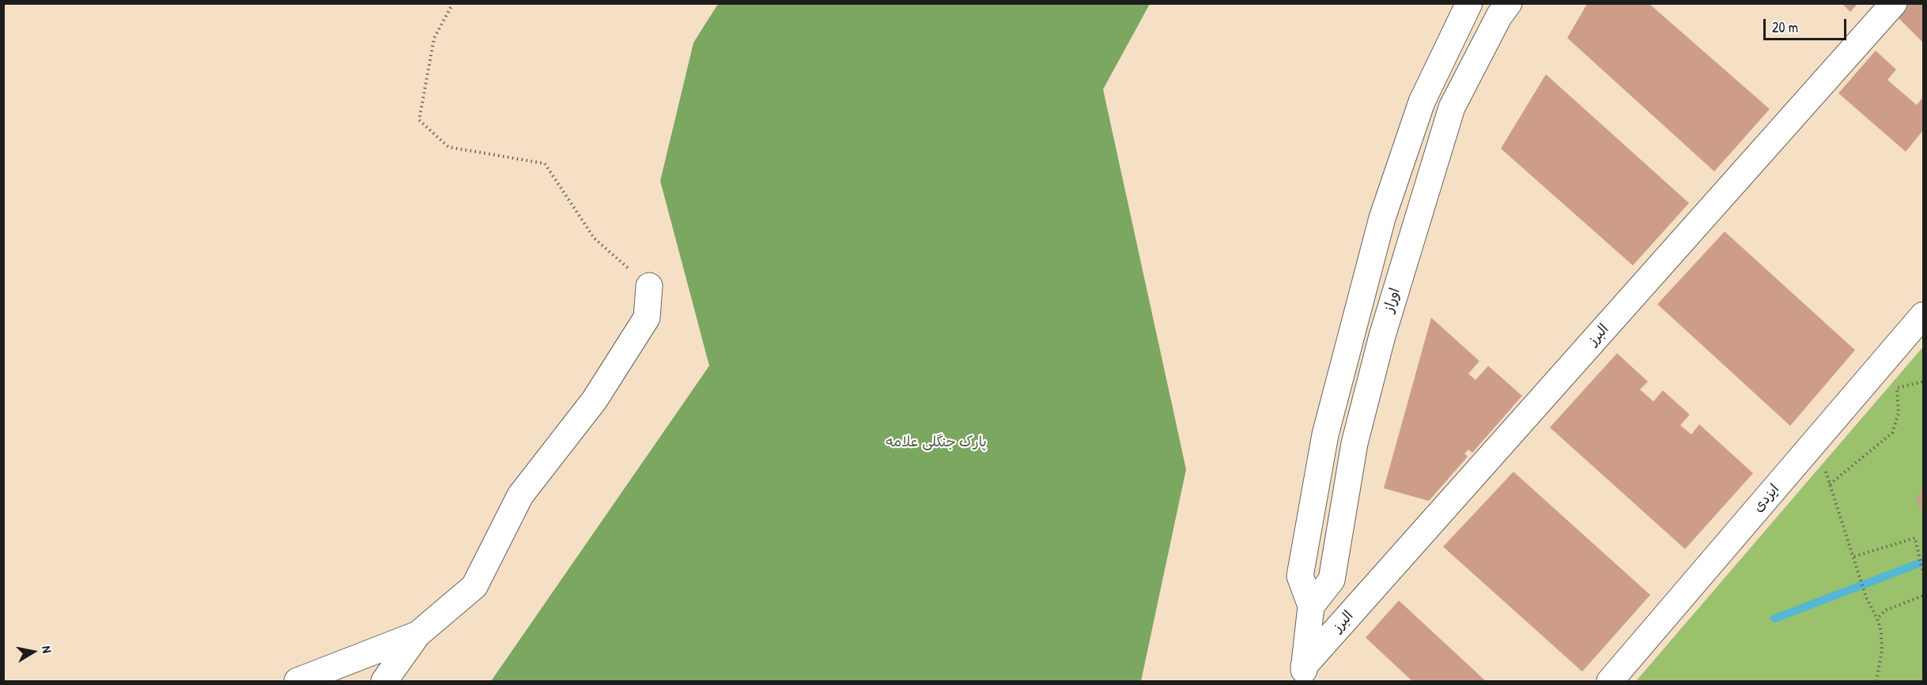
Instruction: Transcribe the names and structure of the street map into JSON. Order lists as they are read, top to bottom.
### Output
{
  "streets": {
    "street": ["اوراز", "البرز", "ایزدی"]
  },
  "parks": ["پارک جنگلی علامه"],
  "scale_bar": "20 m",
  "north": "right"
}
